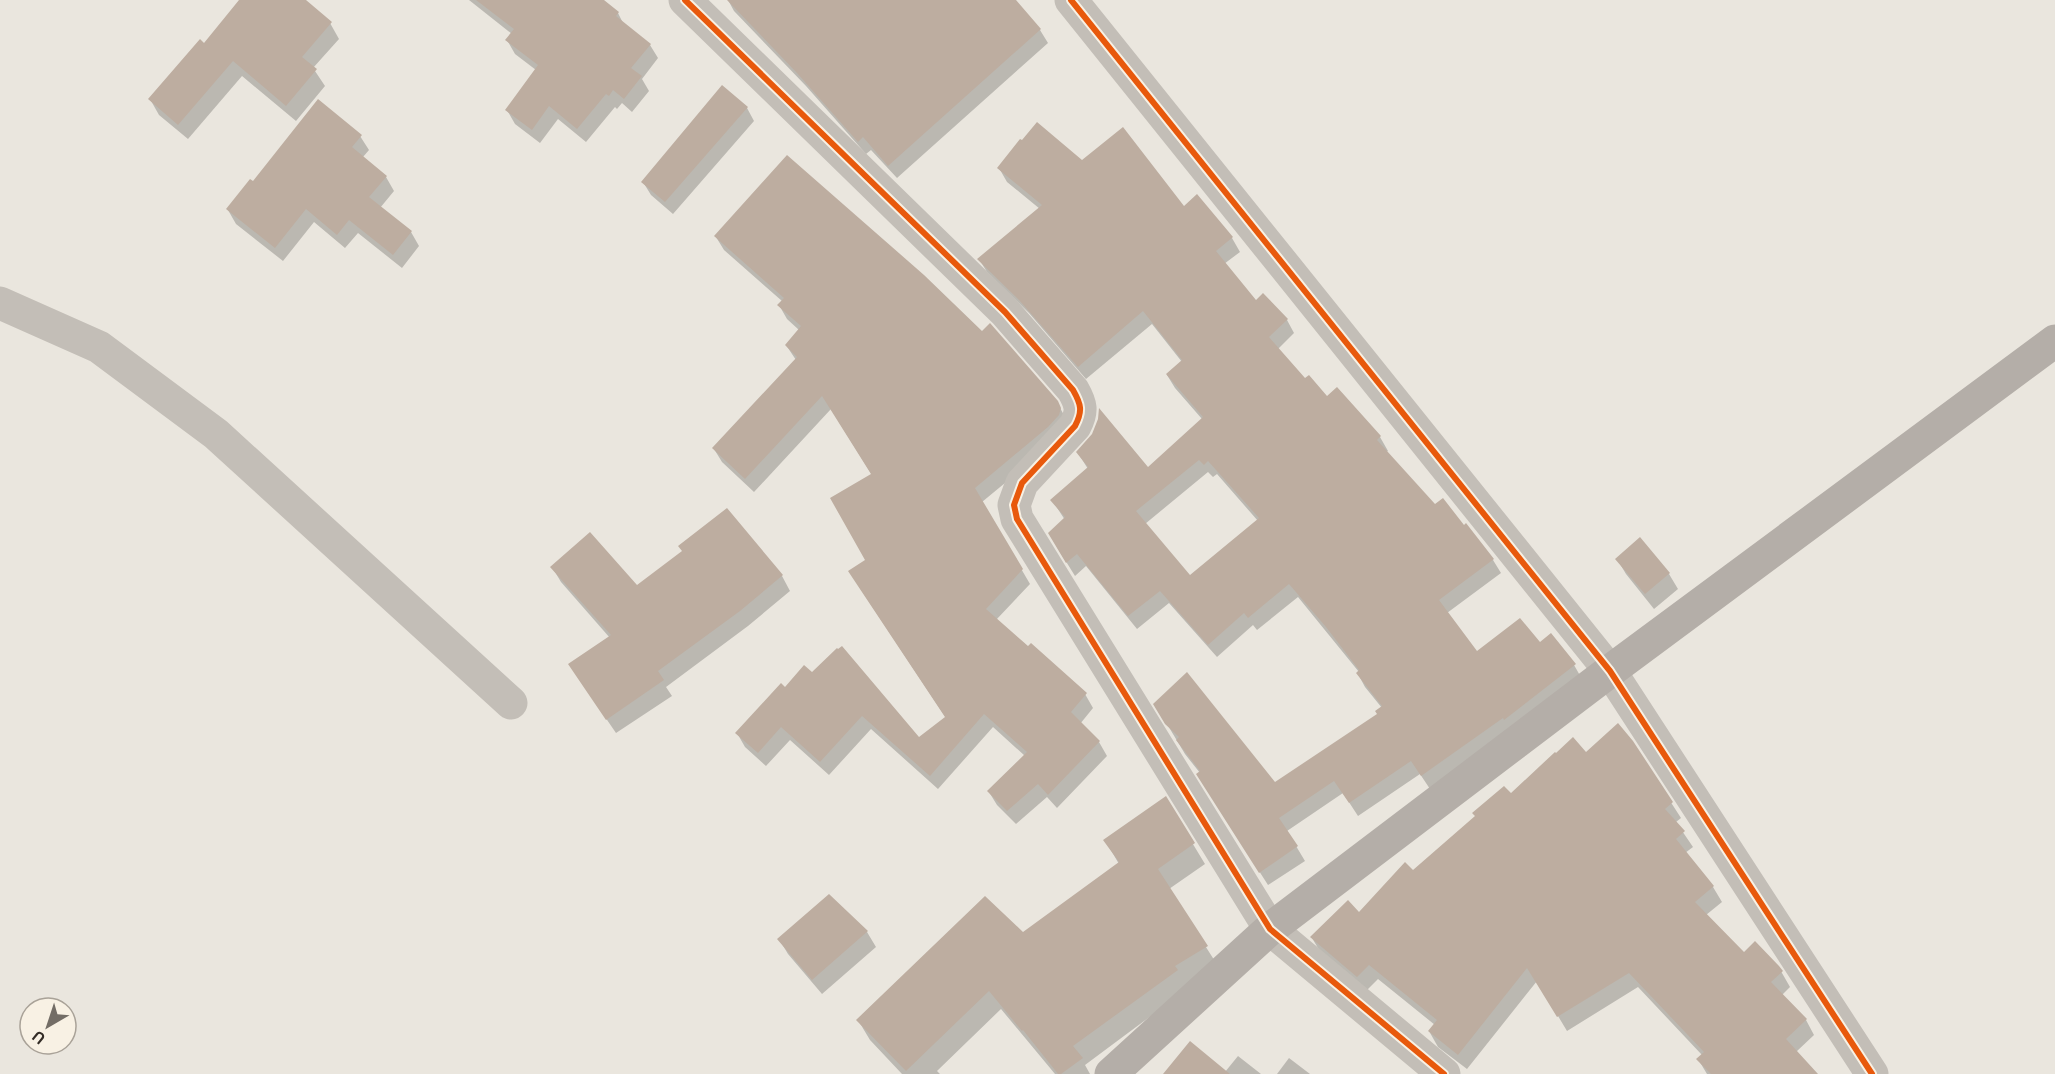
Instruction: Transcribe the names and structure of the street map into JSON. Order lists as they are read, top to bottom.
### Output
{
  "north": "bottom left"
}
